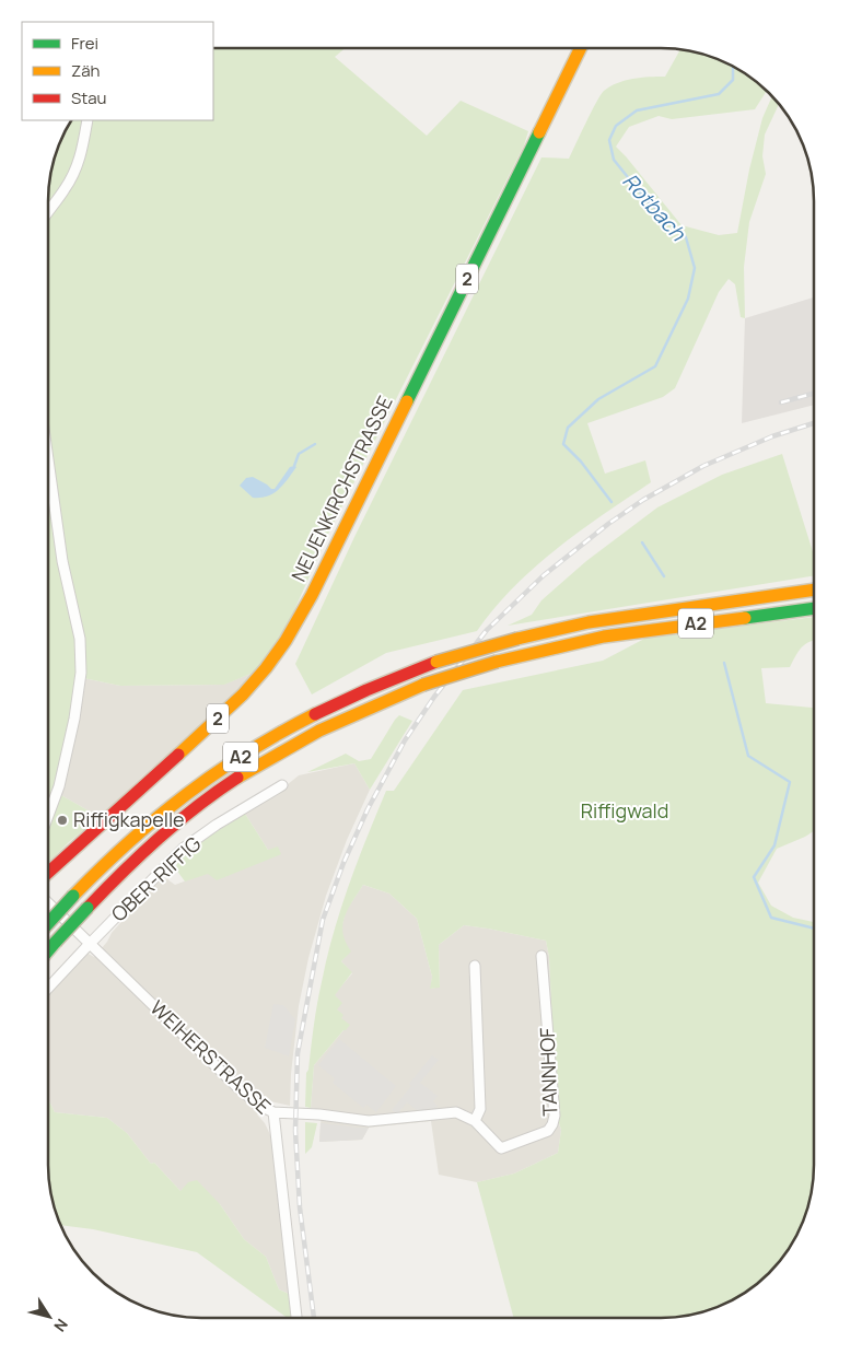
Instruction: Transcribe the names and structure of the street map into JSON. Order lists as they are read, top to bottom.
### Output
{
  "streets": {
    "main road": ["2", "NEUENKIRCHSTRASSE", "A2"],
    "street": ["OBER-RIFFIG", "WEIHERSTRASSE", "TANNHOF"]
  },
  "crossings": [
    ["OBER-RIFFIG", "WEIHERSTRASSE"],
    ["WEIHERSTRASSE", "TANNHOF"]
  ],
  "water": ["Rotbach"],
  "parks": ["Riffigwald"],
  "places": ["Riffigkapelle"],
  "legend": ["Frei", "Zäh", "Stau"],
  "north": "bottom right"
}
